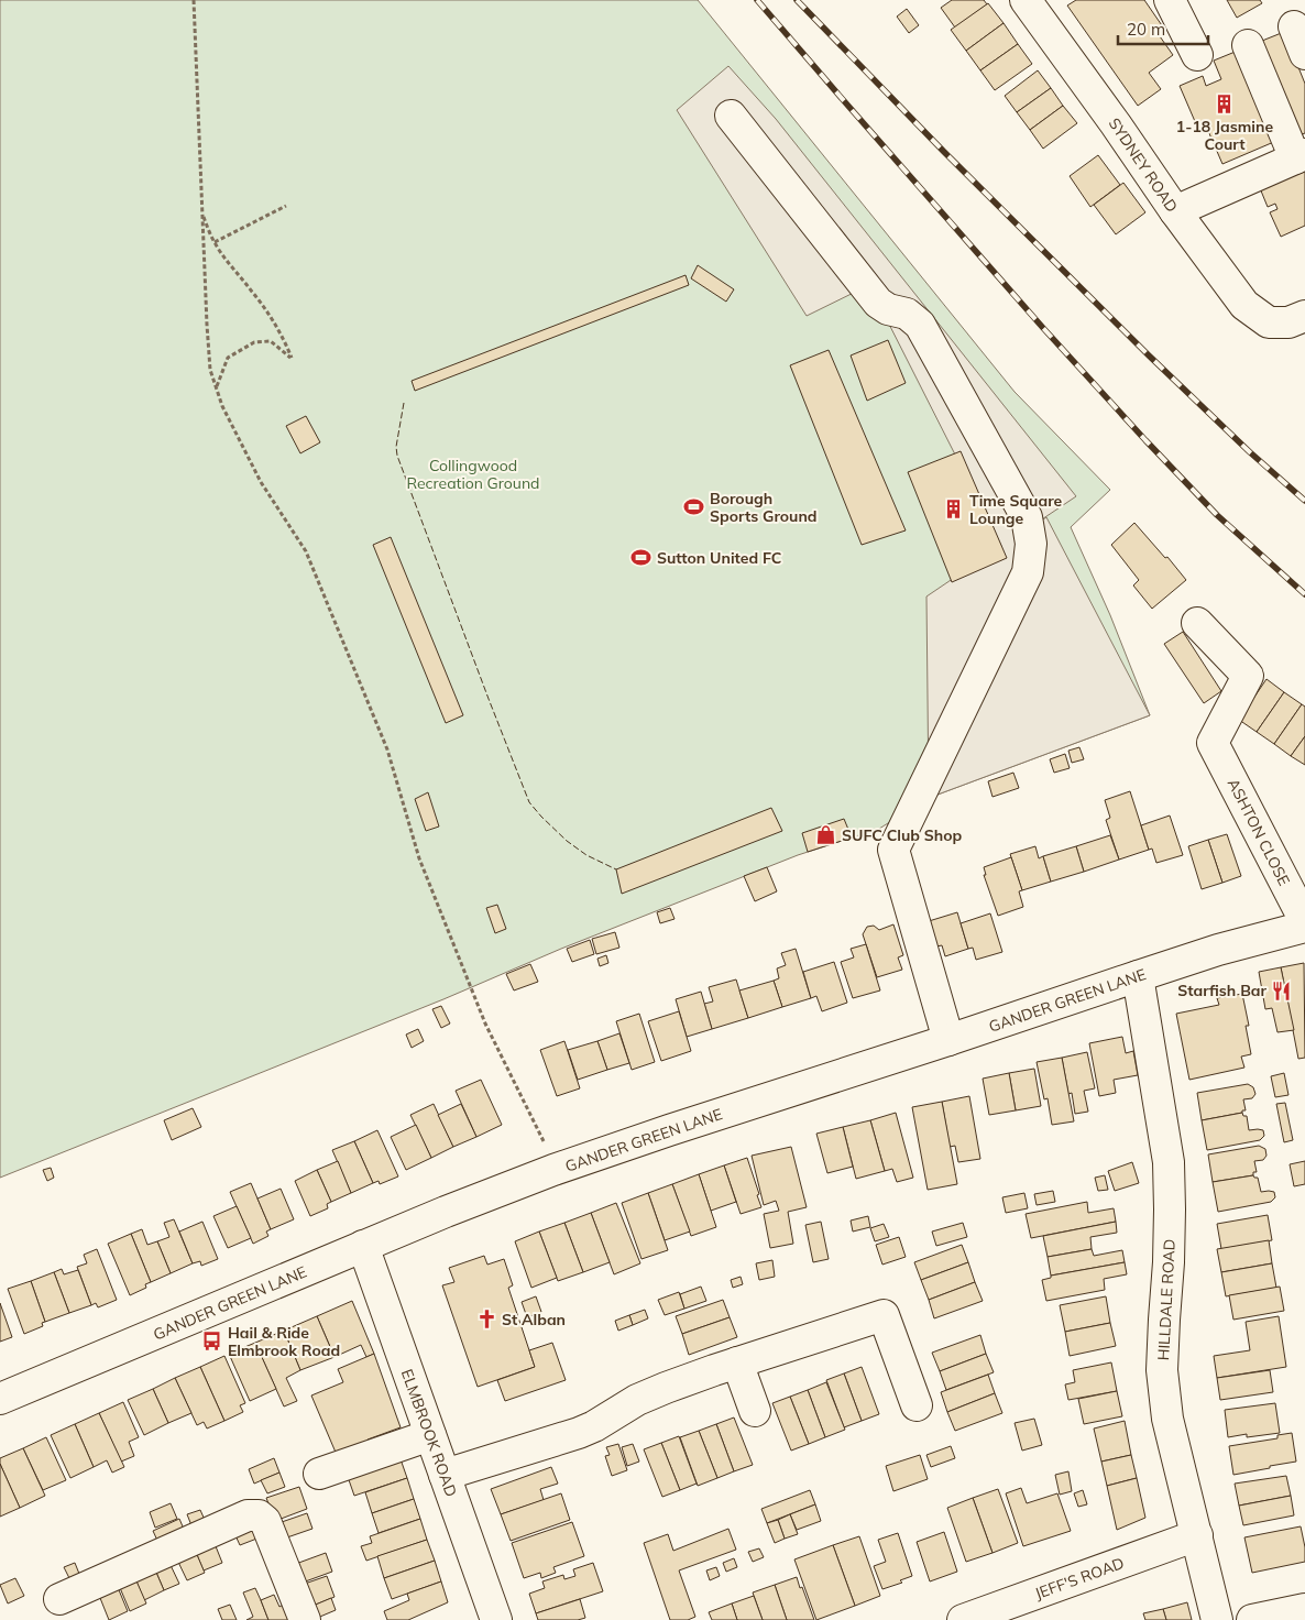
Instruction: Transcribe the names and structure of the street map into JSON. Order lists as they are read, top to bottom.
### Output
{
  "streets": {
    "street": [
      "SYDNEY ROAD",
      "ASHTON CLOSE",
      "GANDER GREEN LANE",
      "HILLDALE ROAD",
      "ELMBROOK ROAD",
      "JEFF'S ROAD"
    ]
  },
  "crossings": [
    ["GANDER GREEN LANE", "HILLDALE ROAD"],
    ["GANDER GREEN LANE", "ELMBROOK ROAD"],
    ["HILLDALE ROAD", "JEFF'S ROAD"]
  ],
  "parks": ["Collingwood Recreation Ground"],
  "places": {
    "building": ["1-18 Jasmine Court", "Time Square Lounge"],
    "sports": ["Borough Sports Ground", "Sutton United FC"],
    "shop": ["SUFC Club Shop"],
    "restaurant": ["Starfish Bar"],
    "church": ["St Alban"],
    "bus stop": ["Hail & Ride Elmbrook Road"]
  },
  "scale_bar": "20 m"
}
